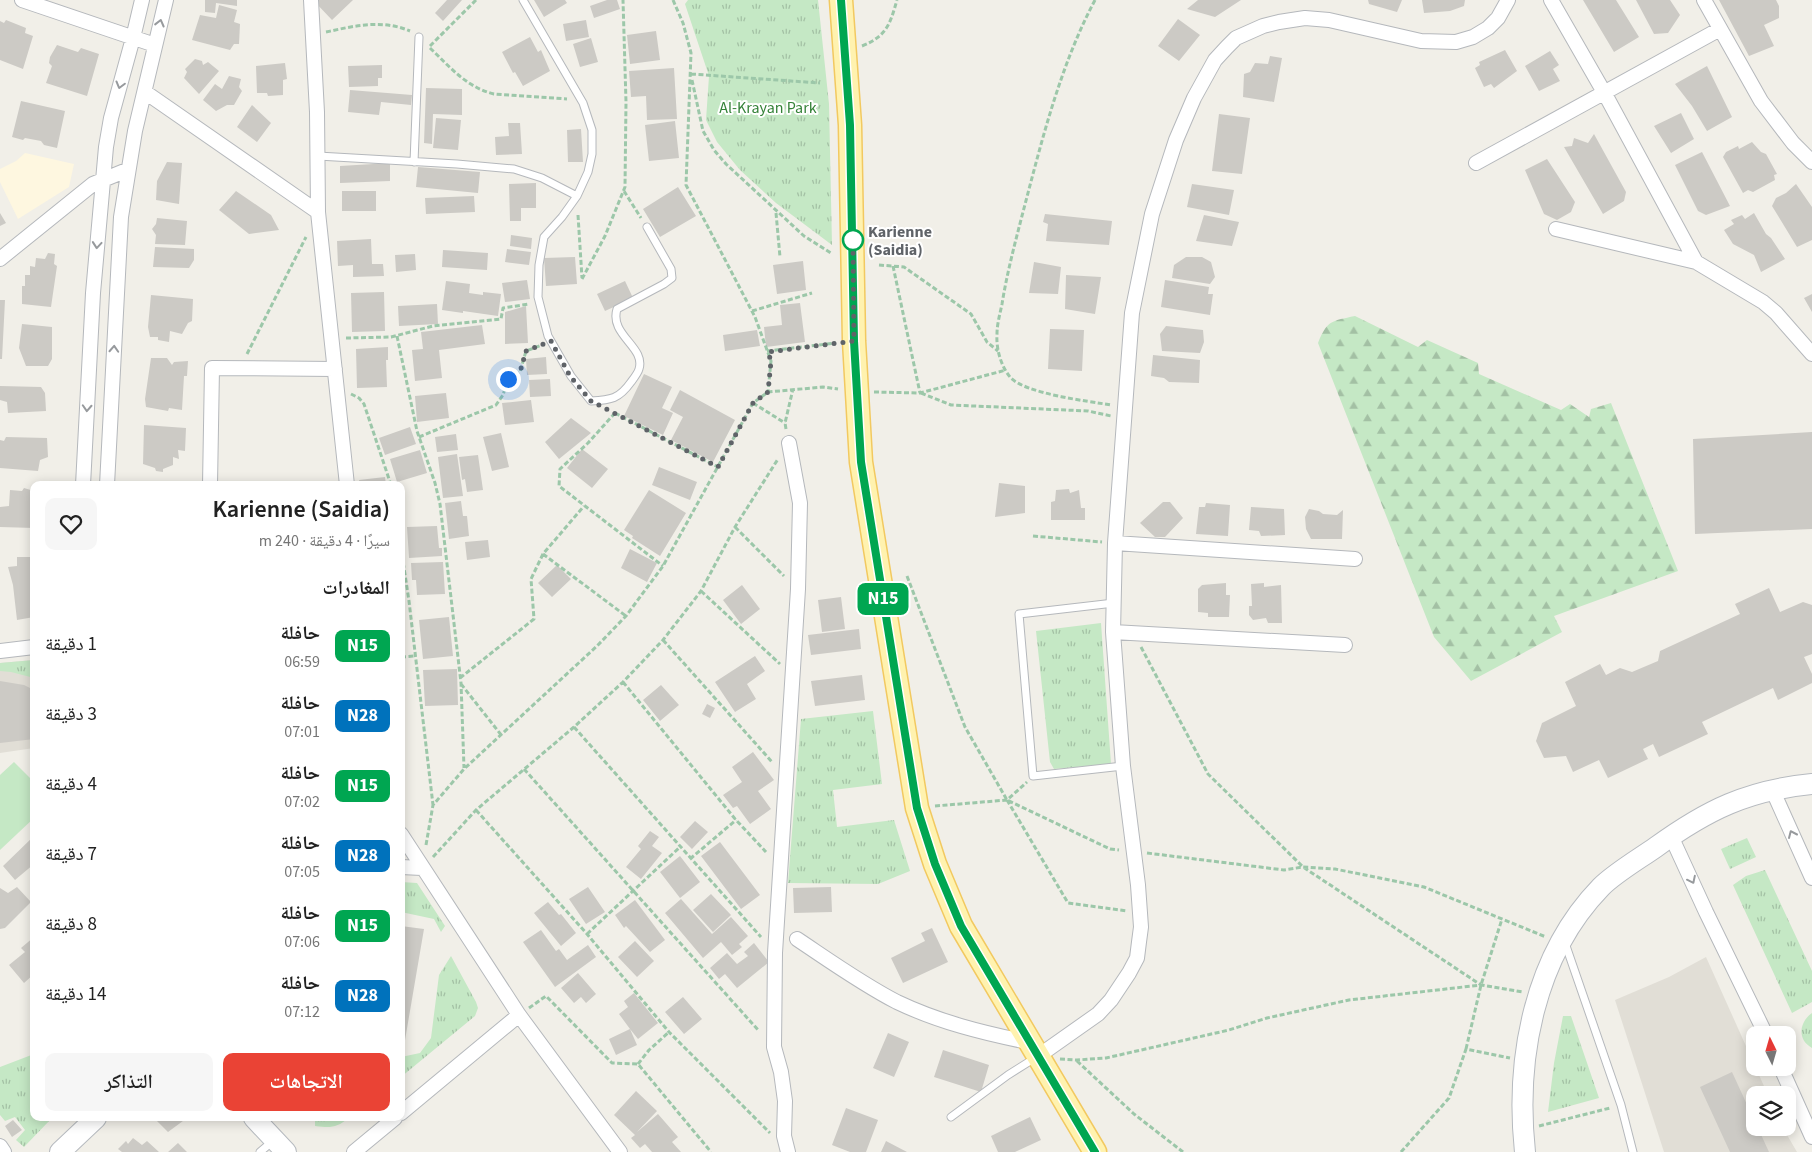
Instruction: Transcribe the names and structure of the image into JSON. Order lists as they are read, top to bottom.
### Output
{
  "parks": ["Al-Krayan Park"],
  "places": ["Karienne (Saidia)"],
  "lines": ["bus line N15"],
  "north": "top",
  "page": {
    "on_map": "N15",
    "heading": [
      ["Karienne (Saidia)", "سيرًا · 4 دقيقة · 240 m"],
      "المغادرات"
    ],
    "list": [
      {
        "mark": "N15",
        "name": "حافلة",
        "note": "06:59",
        "value": "1 دقيقة"
      },
      {
        "mark": "N28",
        "name": "حافلة",
        "note": "07:01",
        "value": "3 دقيقة"
      },
      {
        "mark": "N15",
        "name": "حافلة",
        "note": "07:02",
        "value": "4 دقيقة"
      },
      {
        "mark": "N28",
        "name": "حافلة",
        "note": "07:05",
        "value": "7 دقيقة"
      },
      {
        "mark": "N15",
        "name": "حافلة",
        "note": "07:06",
        "value": "8 دقيقة"
      },
      {
        "mark": "N28",
        "name": "حافلة",
        "note": "07:12",
        "value": "14 دقيقة"
      }
    ],
    "buttons": ["الاتجاهات", "التذاكر"]
  }
}
